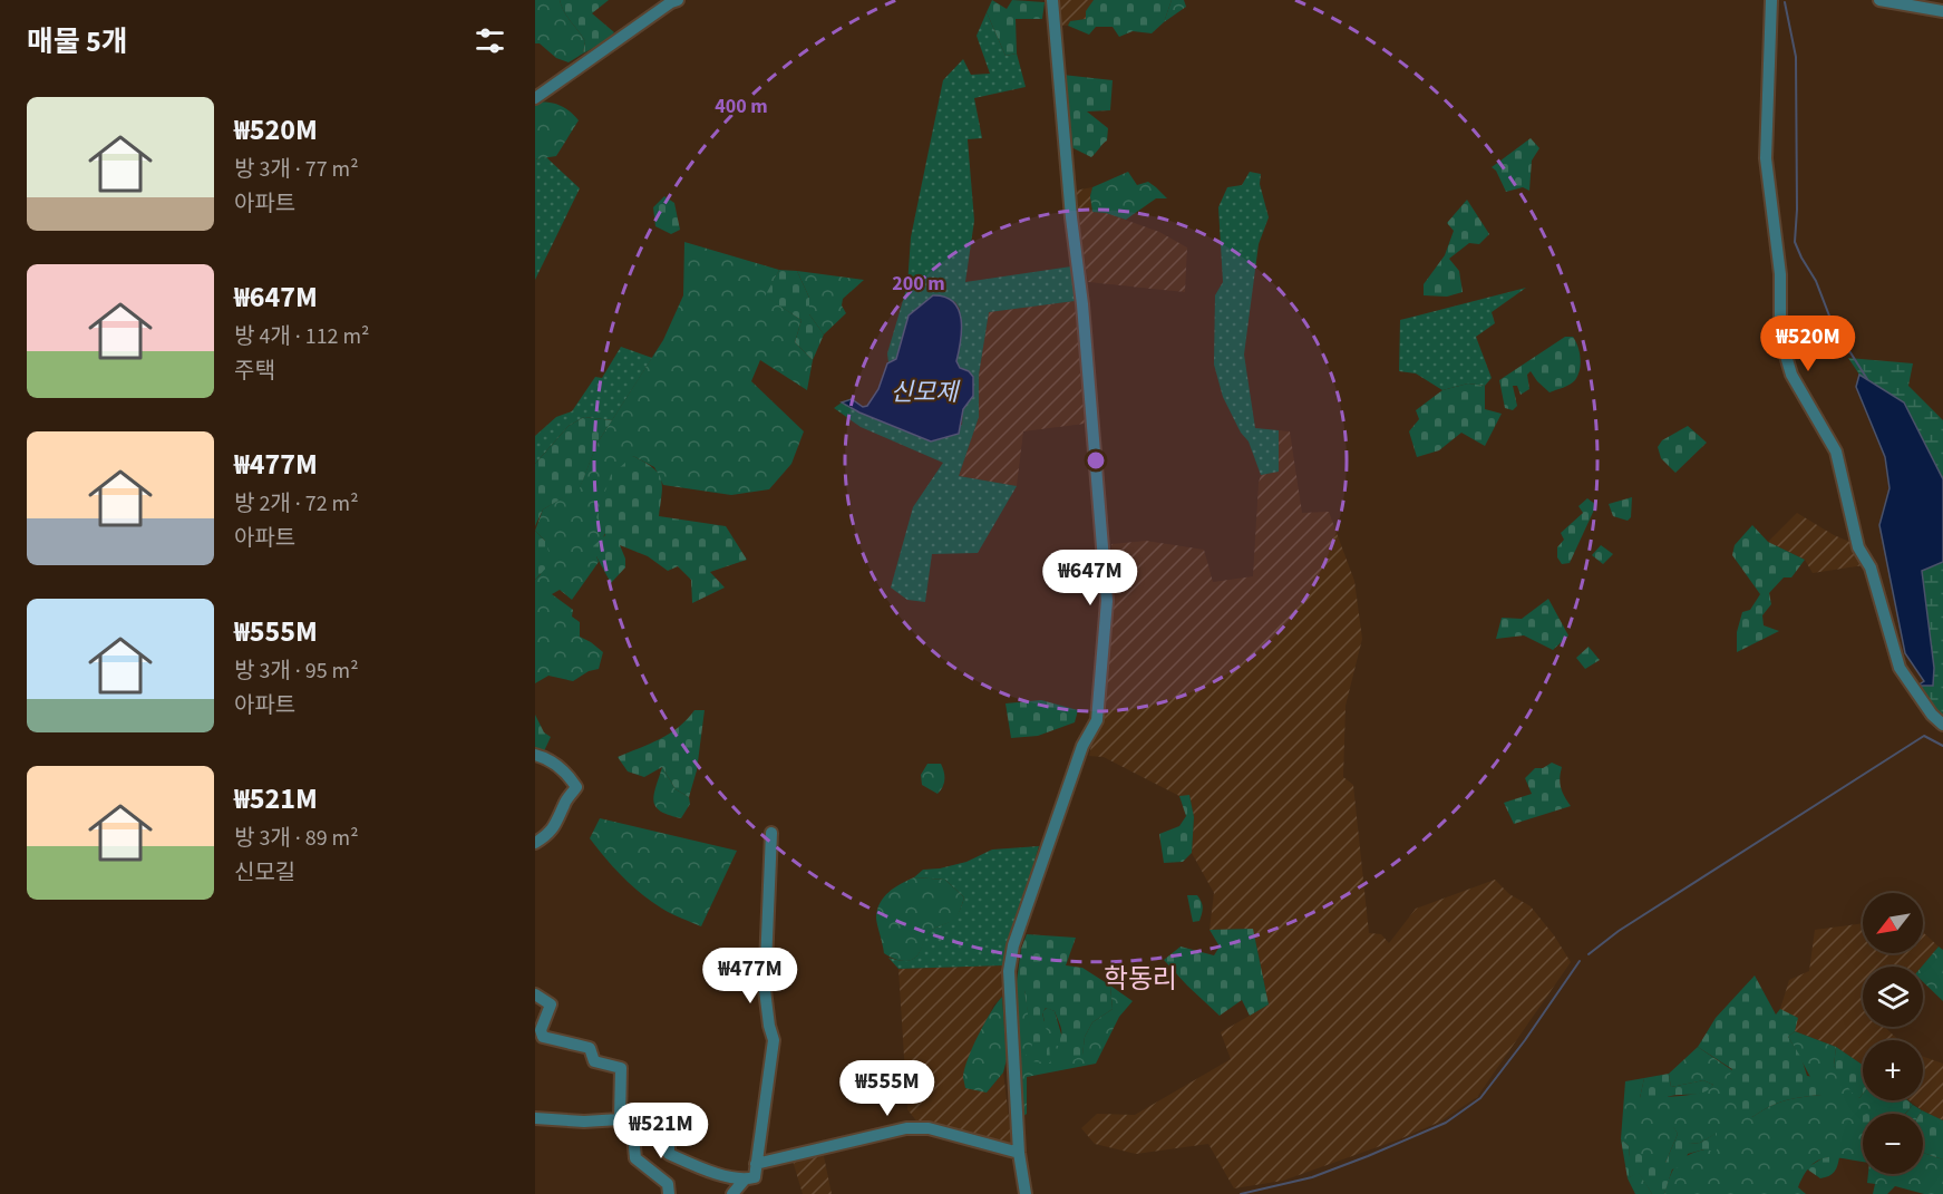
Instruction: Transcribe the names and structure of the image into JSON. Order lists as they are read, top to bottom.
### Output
{
  "districts": ["학동리"],
  "water": ["신모제"],
  "north": "bottom left",
  "page": {
    "heading": "매물 5개",
    "list": [
      {
        "name": "₩520M",
        "note": "방 3개 · 77 m² · 아파트"
      },
      {
        "name": "₩647M",
        "note": "방 4개 · 112 m² · 주택"
      },
      {
        "name": "₩477M",
        "note": "방 2개 · 72 m² · 아파트"
      },
      {
        "name": "₩555M",
        "note": "방 3개 · 95 m² · 아파트"
      },
      {
        "name": "₩521M",
        "note": "방 3개 · 89 m² · 신모길"
      }
    ],
    "price": [
      "₩520M",
      "₩647M",
      "₩477M",
      "₩555M",
      "₩521M"
    ],
    "map_buttons": ["+", "−"]
  },
  "rings": ["400 m", "200 m"]
}
